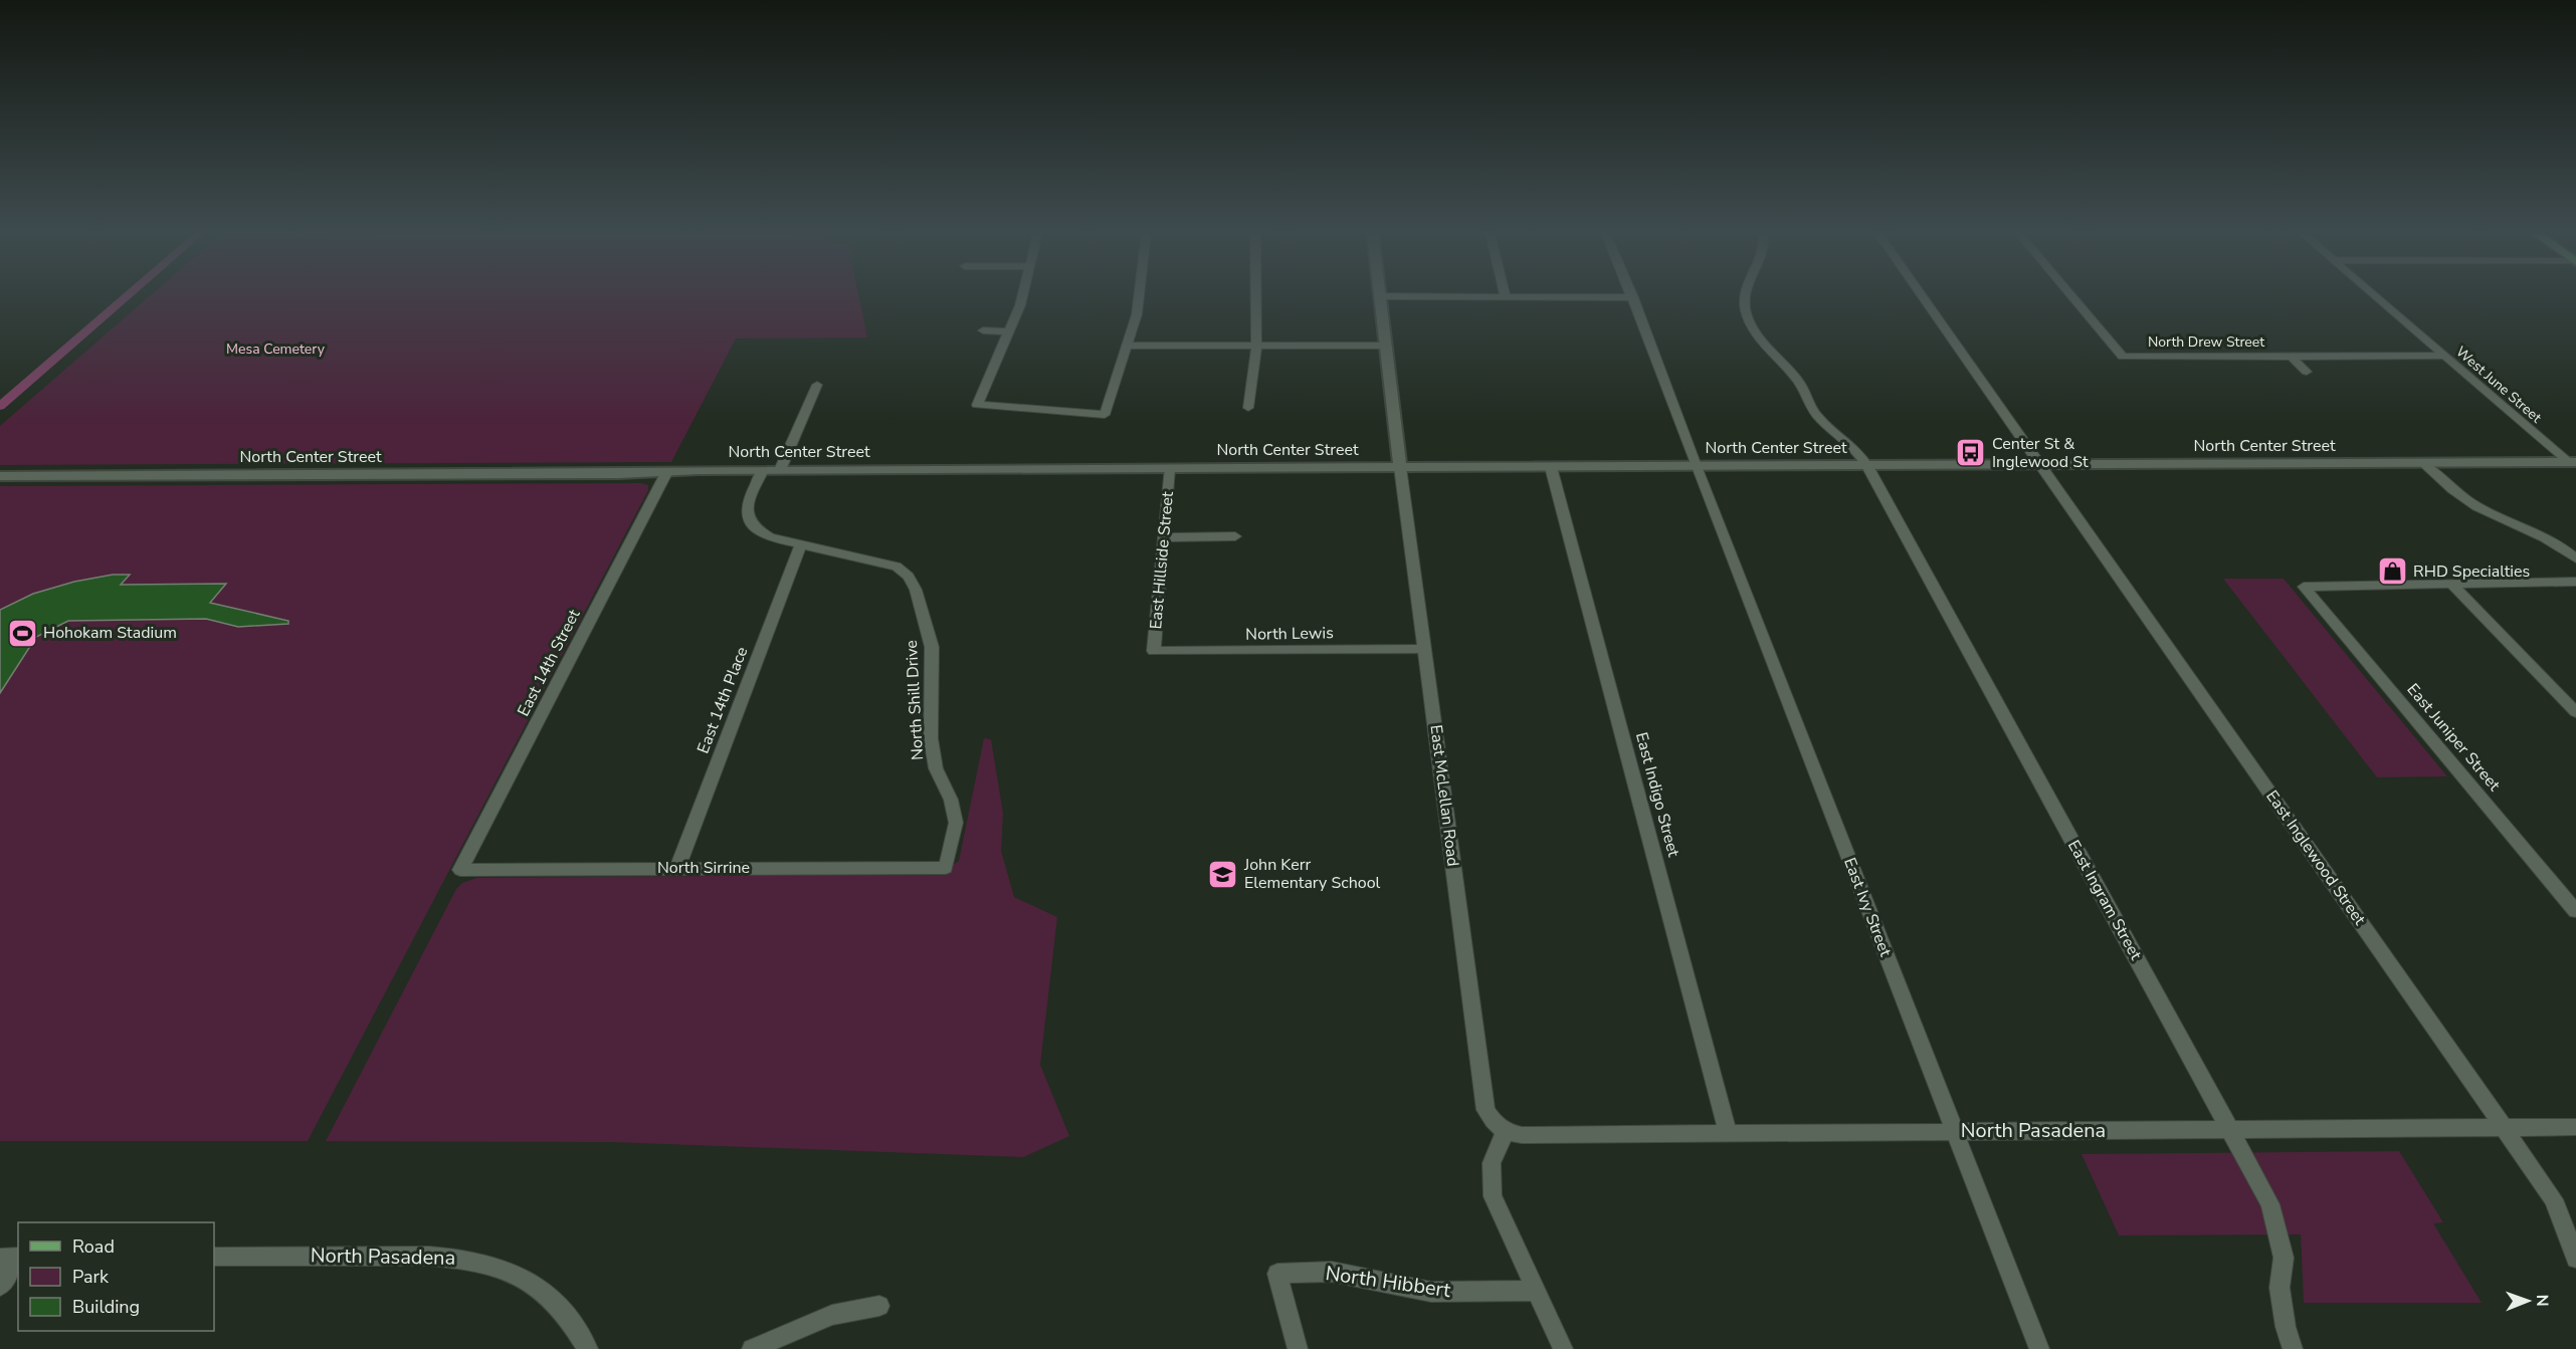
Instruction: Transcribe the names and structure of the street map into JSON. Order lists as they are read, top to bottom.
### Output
{
  "streets": {
    "street": [
      "North Drew Street",
      "West June Street",
      "North Center Street",
      "East Hillside Street",
      "North Lewis",
      "East 14th Street",
      "East 14th Place",
      "North Shill Drive",
      "East Juniper Street",
      "East Indigo Street",
      "East McLellan Road",
      "East Inglewood Street",
      "North Sirrine",
      "East Ingram Street",
      "East Ivy Street",
      "North Pasadena",
      "North Hibbert"
    ]
  },
  "crossings": [
    ["North Drew Street", "West June Street"],
    ["West June Street", "North Center Street"],
    ["North Center Street", "East Hillside Street"],
    ["North Center Street", "East 14th Street"],
    ["North Center Street", "North Shill Drive"],
    ["North Center Street", "East Indigo Street"],
    ["North Center Street", "East McLellan Road"],
    ["North Center Street", "East Inglewood Street"],
    ["North Center Street", "East Ingram Street"],
    ["North Center Street", "East Ivy Street"],
    ["East Hillside Street", "North Lewis"],
    ["North Lewis", "East McLellan Road"],
    ["East 14th Street", "North Sirrine"],
    ["East 14th Place", "North Shill Drive"],
    ["East 14th Place", "North Sirrine"],
    ["North Shill Drive", "North Sirrine"],
    ["East Indigo Street", "North Pasadena"],
    ["East McLellan Road", "North Pasadena"],
    ["East Inglewood Street", "North Pasadena"],
    ["East Ingram Street", "North Pasadena"],
    ["East Ivy Street", "North Pasadena"]
  ],
  "parks": ["Mesa Cemetery"],
  "places": {
    "bus stop": ["Center St & Inglewood St"],
    "shop": ["RHD Specialties"],
    "sports": ["Hohokam Stadium"],
    "school or university": ["John Kerr Elementary School"]
  },
  "legend": ["Road", "Park", "Building"],
  "north": "right"
}
